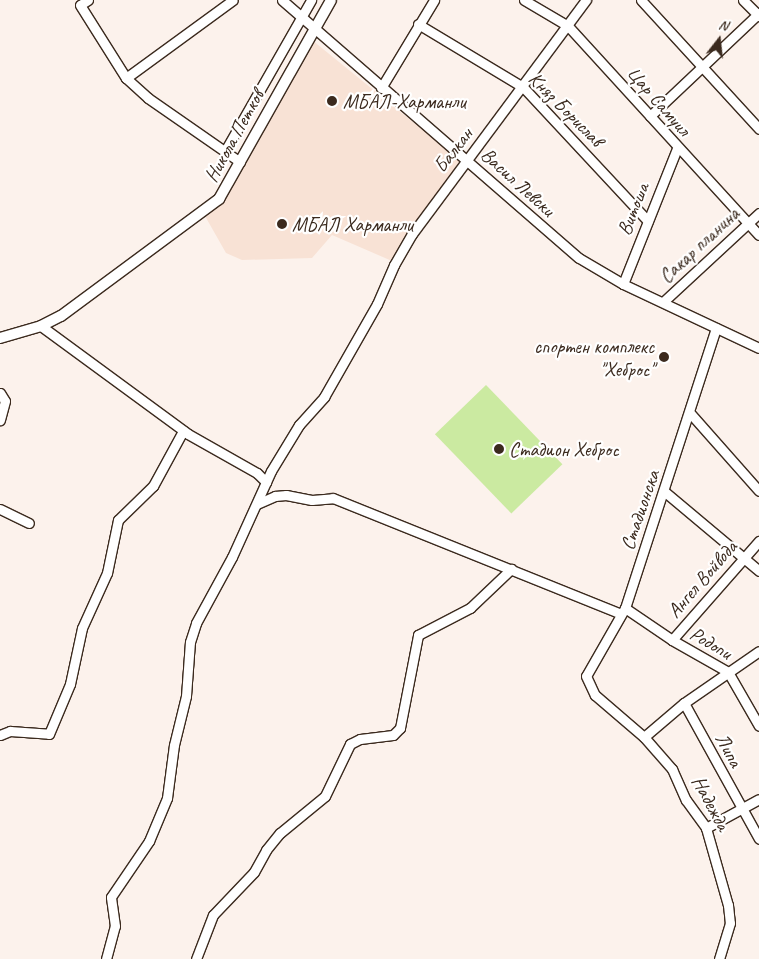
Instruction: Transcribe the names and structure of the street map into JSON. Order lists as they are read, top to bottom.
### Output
{
  "streets": {
    "street": [
      "Цар Самуил",
      "Княз Борислав",
      "Никола Петков",
      "Балкан",
      "Васил Левски",
      "Витоша",
      "Сакар планина",
      "Стадионска",
      "Ангел Войвода",
      "Родопи",
      "Липа",
      "Надежда"
    ]
  },
  "crossings": [
    ["Цар Самуил", "Балкан"],
    ["Цар Самуил", "Витоша"],
    ["Цар Самуил", "Сакар планина"],
    ["Княз Борислав", "Балкан"],
    ["Княз Борислав", "Витоша"],
    ["Никола Петков", "Васил Левски"],
    ["Балкан", "Васил Левски"],
    ["Балкан", "Родопи"],
    ["Васил Левски", "Витоша"],
    ["Васил Левски", "Сакар планина"],
    ["Васил Левски", "Стадионска"],
    ["Стадионска", "Родопи"],
    ["Стадионска", "Надежда"],
    ["Ангел Войвода", "Родопи"]
  ],
  "places": [
    "МБАЛ-Харманли",
    "МБАЛ Харманли",
    "спортен комплекс \"Хеброс\"",
    "Стадион Хеброс"
  ],
  "north": "top"
}
